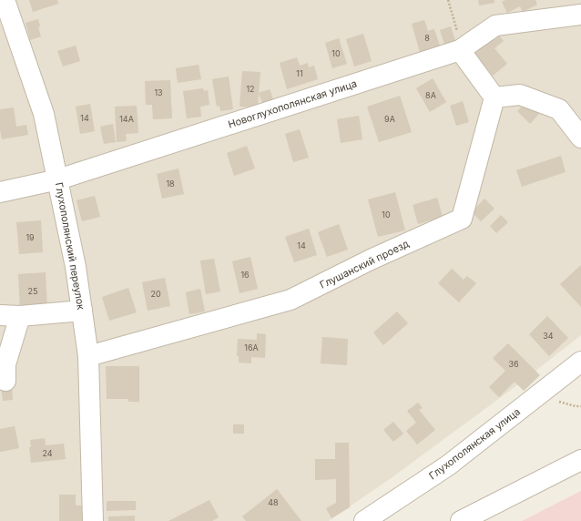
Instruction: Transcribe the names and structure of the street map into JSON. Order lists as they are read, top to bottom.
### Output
{
  "streets": {
    "street": [
      "Новоглухополянская улица",
      "Глухополянский переулок",
      "Глушанский проезд",
      "Глухополянская улица"
    ]
  },
  "crossings": [
    ["Новоглухополянская улица", "Глухополянский переулок"],
    ["Глухополянский переулок", "Глушанский проезд"]
  ],
  "house_numbers": [
    "8",
    "10",
    "11",
    "12",
    "13",
    "8А",
    "14",
    "14А",
    "9А",
    "18",
    "10",
    "19",
    "14",
    "16",
    "25",
    "20",
    "34",
    "16А",
    "36",
    "24",
    "48"
  ]
}
